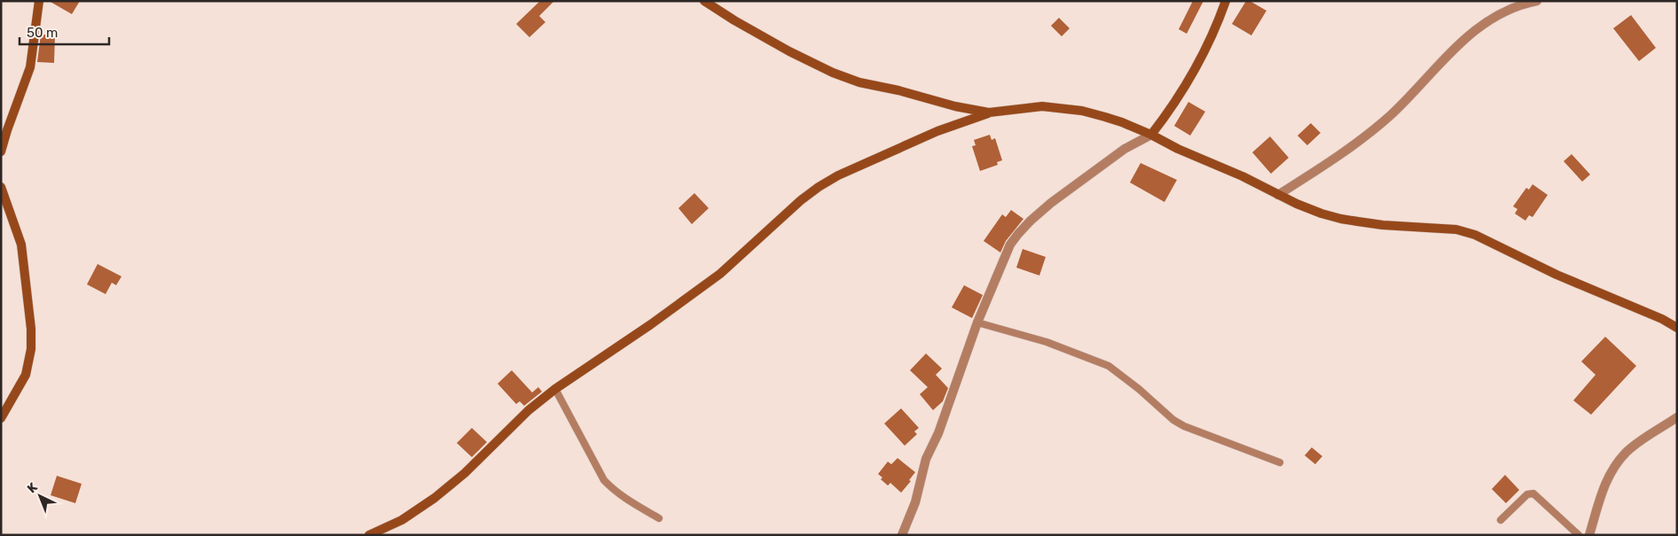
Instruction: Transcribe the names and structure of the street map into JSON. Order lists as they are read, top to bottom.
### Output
{
  "scale_bar": "50 m",
  "north": "top left"
}
